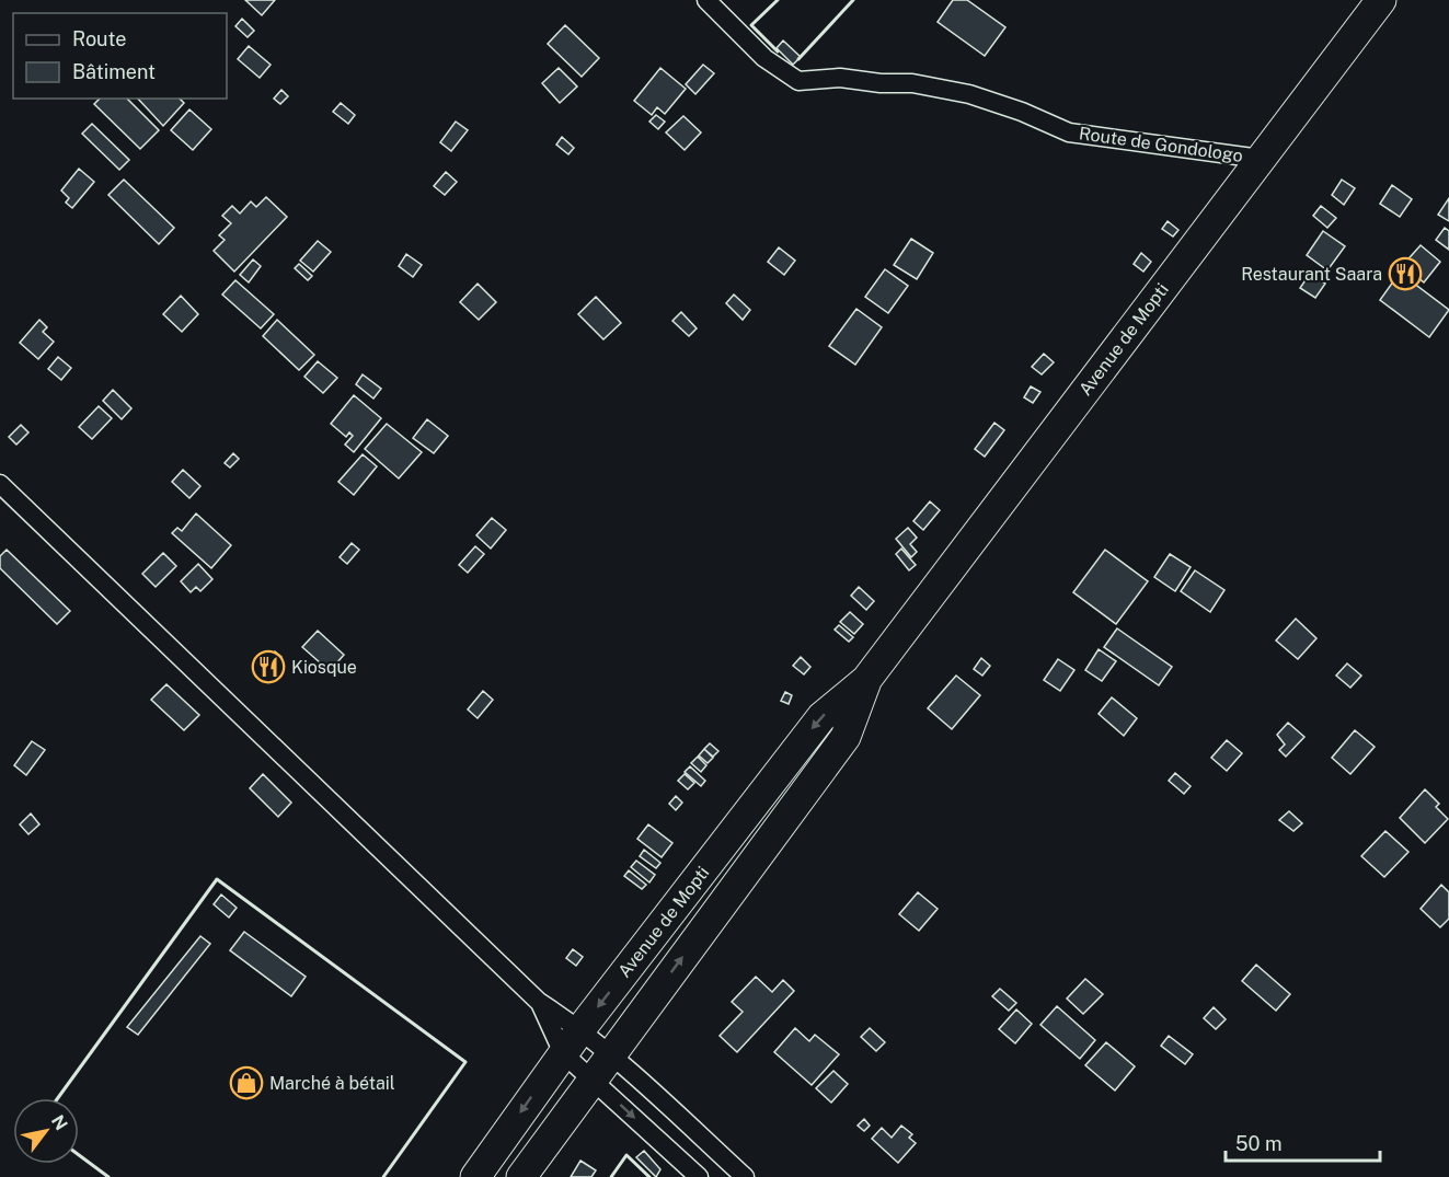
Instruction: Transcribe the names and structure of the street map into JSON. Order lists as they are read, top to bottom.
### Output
{
  "streets": {
    "main road": ["Avenue de Mopti"],
    "street": ["Route de Gondologo"]
  },
  "crossings": [
    ["Route de Gondologo", "Avenue de Mopti"]
  ],
  "places": {
    "restaurant": ["Restaurant Saara", "Kiosque"],
    "shop": ["Marché à bétail"]
  },
  "legend": ["Route", "Bâtiment"],
  "scale_bar": "50 m",
  "north": "top right"
}
